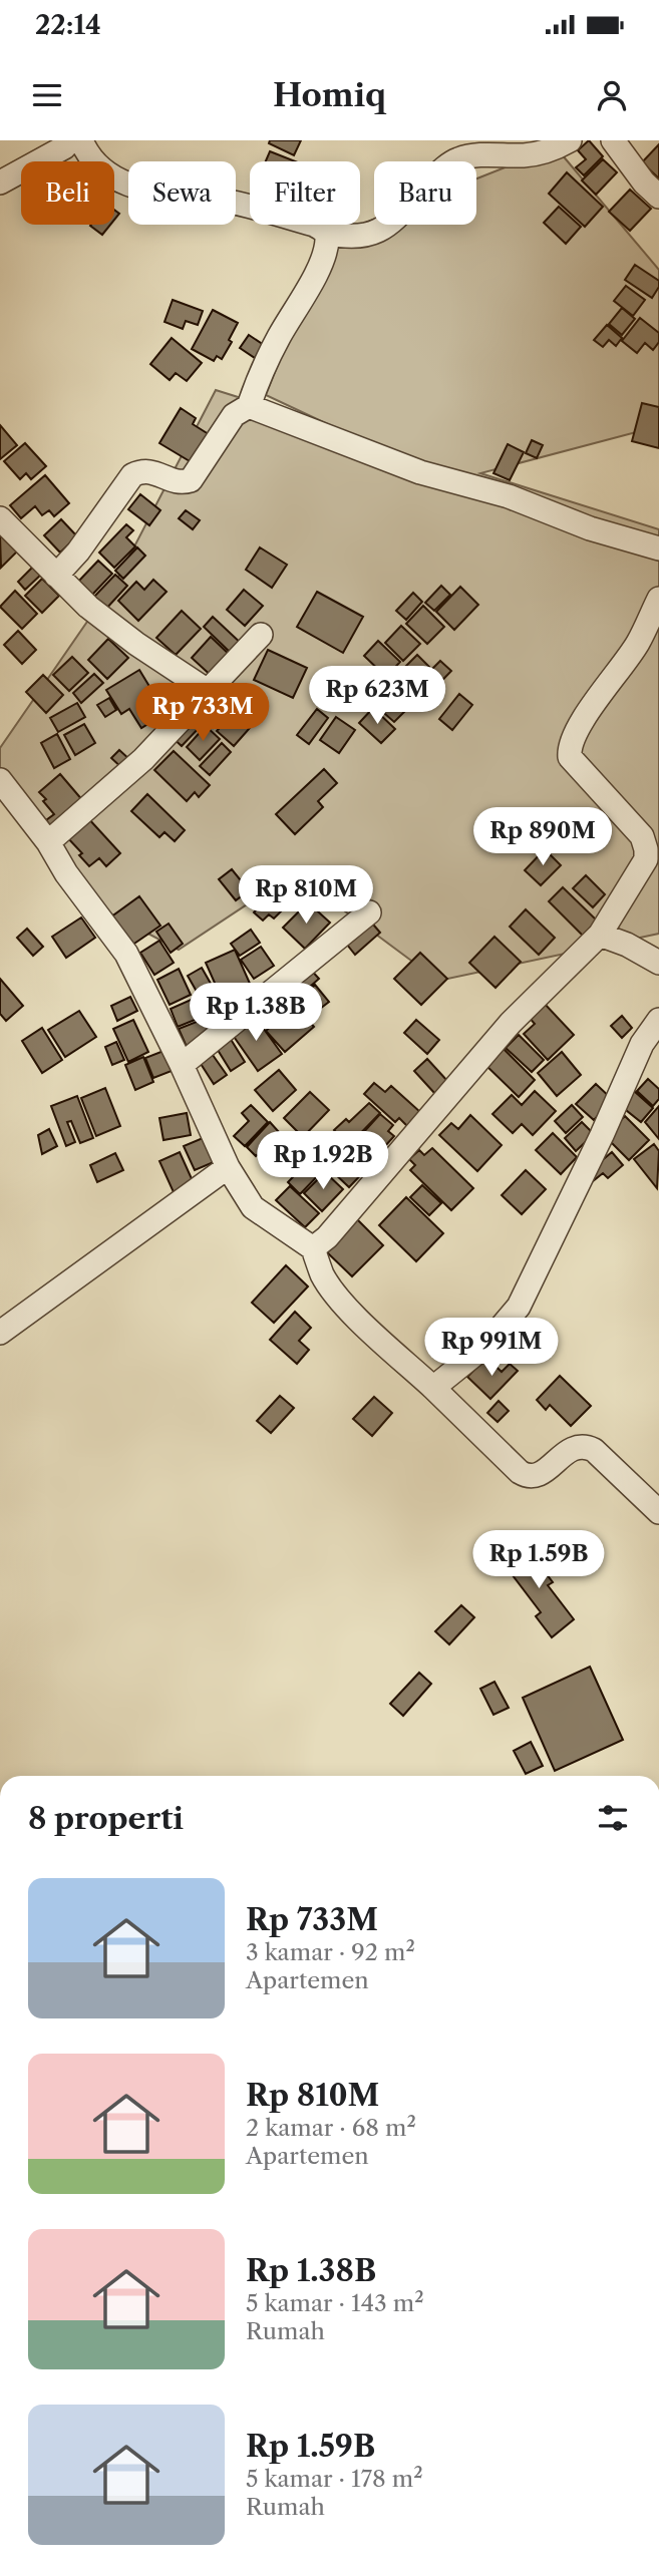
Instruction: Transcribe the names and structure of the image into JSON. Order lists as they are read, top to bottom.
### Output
{
  "page": {
    "status": "22:14",
    "header": "Homiq",
    "chip": [
      "Beli",
      "Sewa",
      "Filter",
      "Baru"
    ],
    "price": [
      "Rp 623M",
      "Rp 733M",
      "Rp 890M",
      "Rp 810M",
      "Rp 1.38B",
      "Rp 1.92B",
      "Rp 991M",
      "Rp 1.59B"
    ],
    "heading": "8 properti",
    "list": [
      {
        "name": "Rp 733M",
        "note": "3 kamar · 92 m² · Apartemen"
      },
      {
        "name": "Rp 810M",
        "note": "2 kamar · 68 m² · Apartemen"
      },
      {
        "name": "Rp 1.38B",
        "note": "5 kamar · 143 m² · Rumah"
      },
      {
        "name": "Rp 1.59B",
        "note": "5 kamar · 178 m² · Rumah"
      }
    ]
  }
}
